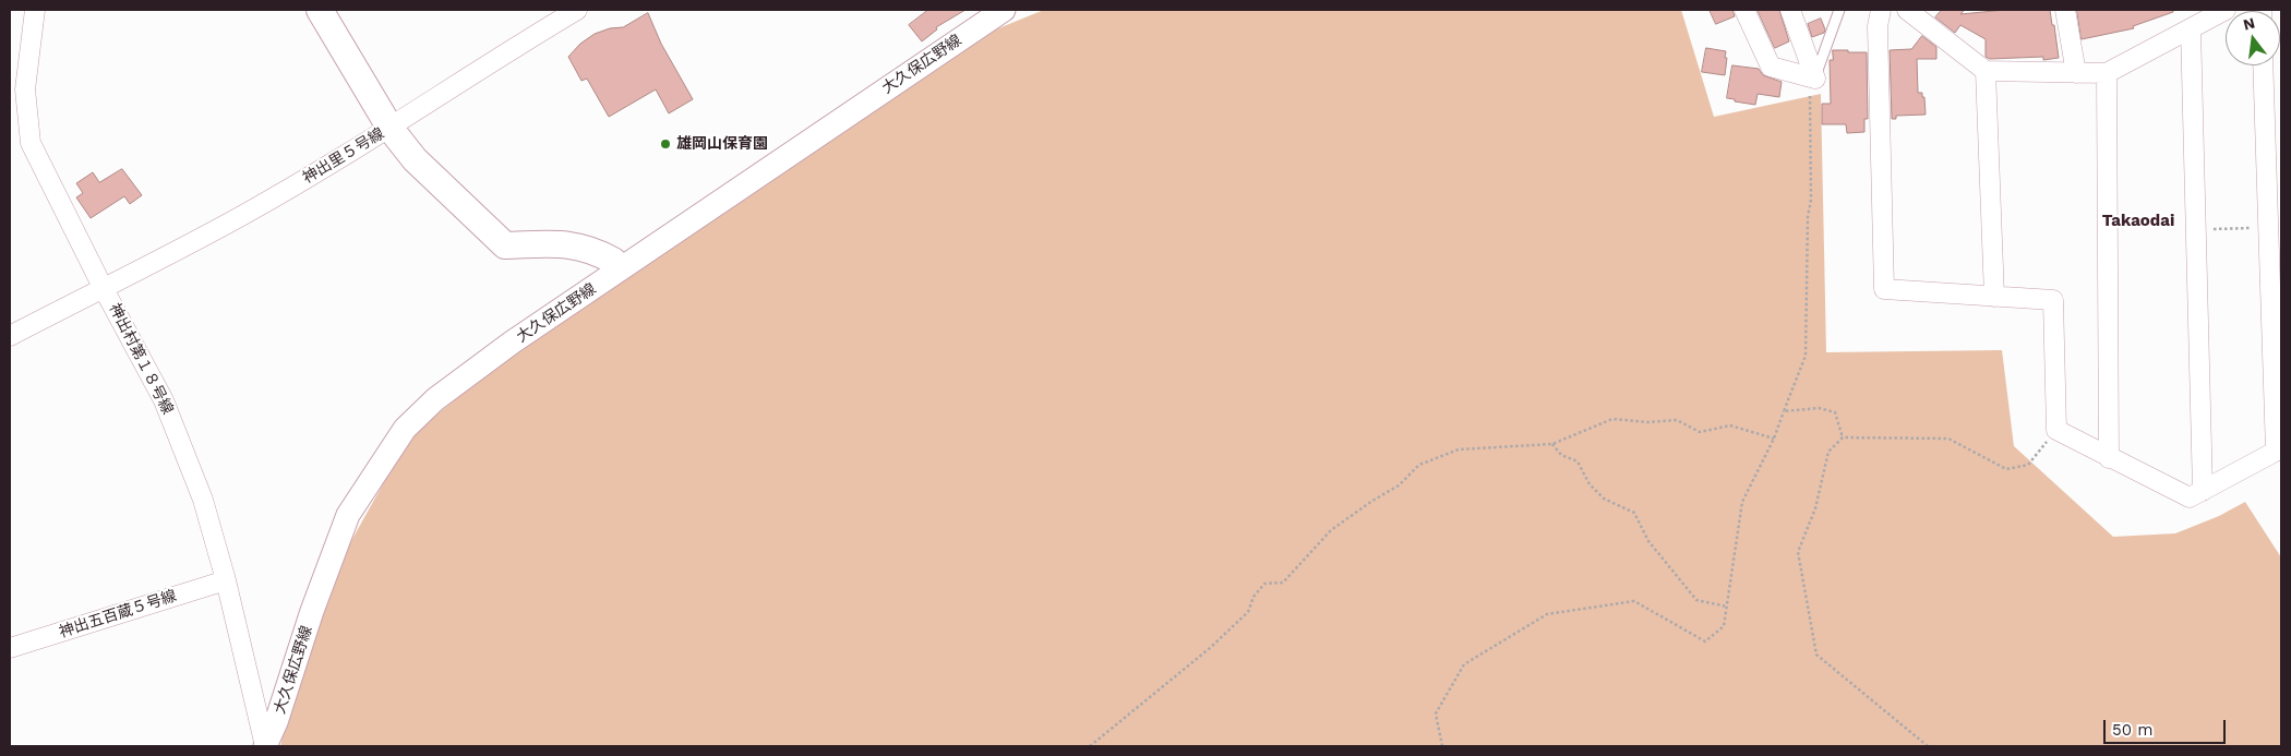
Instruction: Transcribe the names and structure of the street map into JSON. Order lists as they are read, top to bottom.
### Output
{
  "streets": {
    "street": [
      "大久保広野線",
      "神出里５号線",
      "神出村第１８号線",
      "神出五百蔵５号線"
    ]
  },
  "crossings": [
    ["大久保広野線", "神出村第１８号線"],
    ["神出里５号線", "神出村第１８号線"],
    ["神出村第１８号線", "神出五百蔵５号線"]
  ],
  "districts": ["Takaodai"],
  "places": ["雄岡山保育園"],
  "scale_bar": "50 m",
  "north": "top"
}
